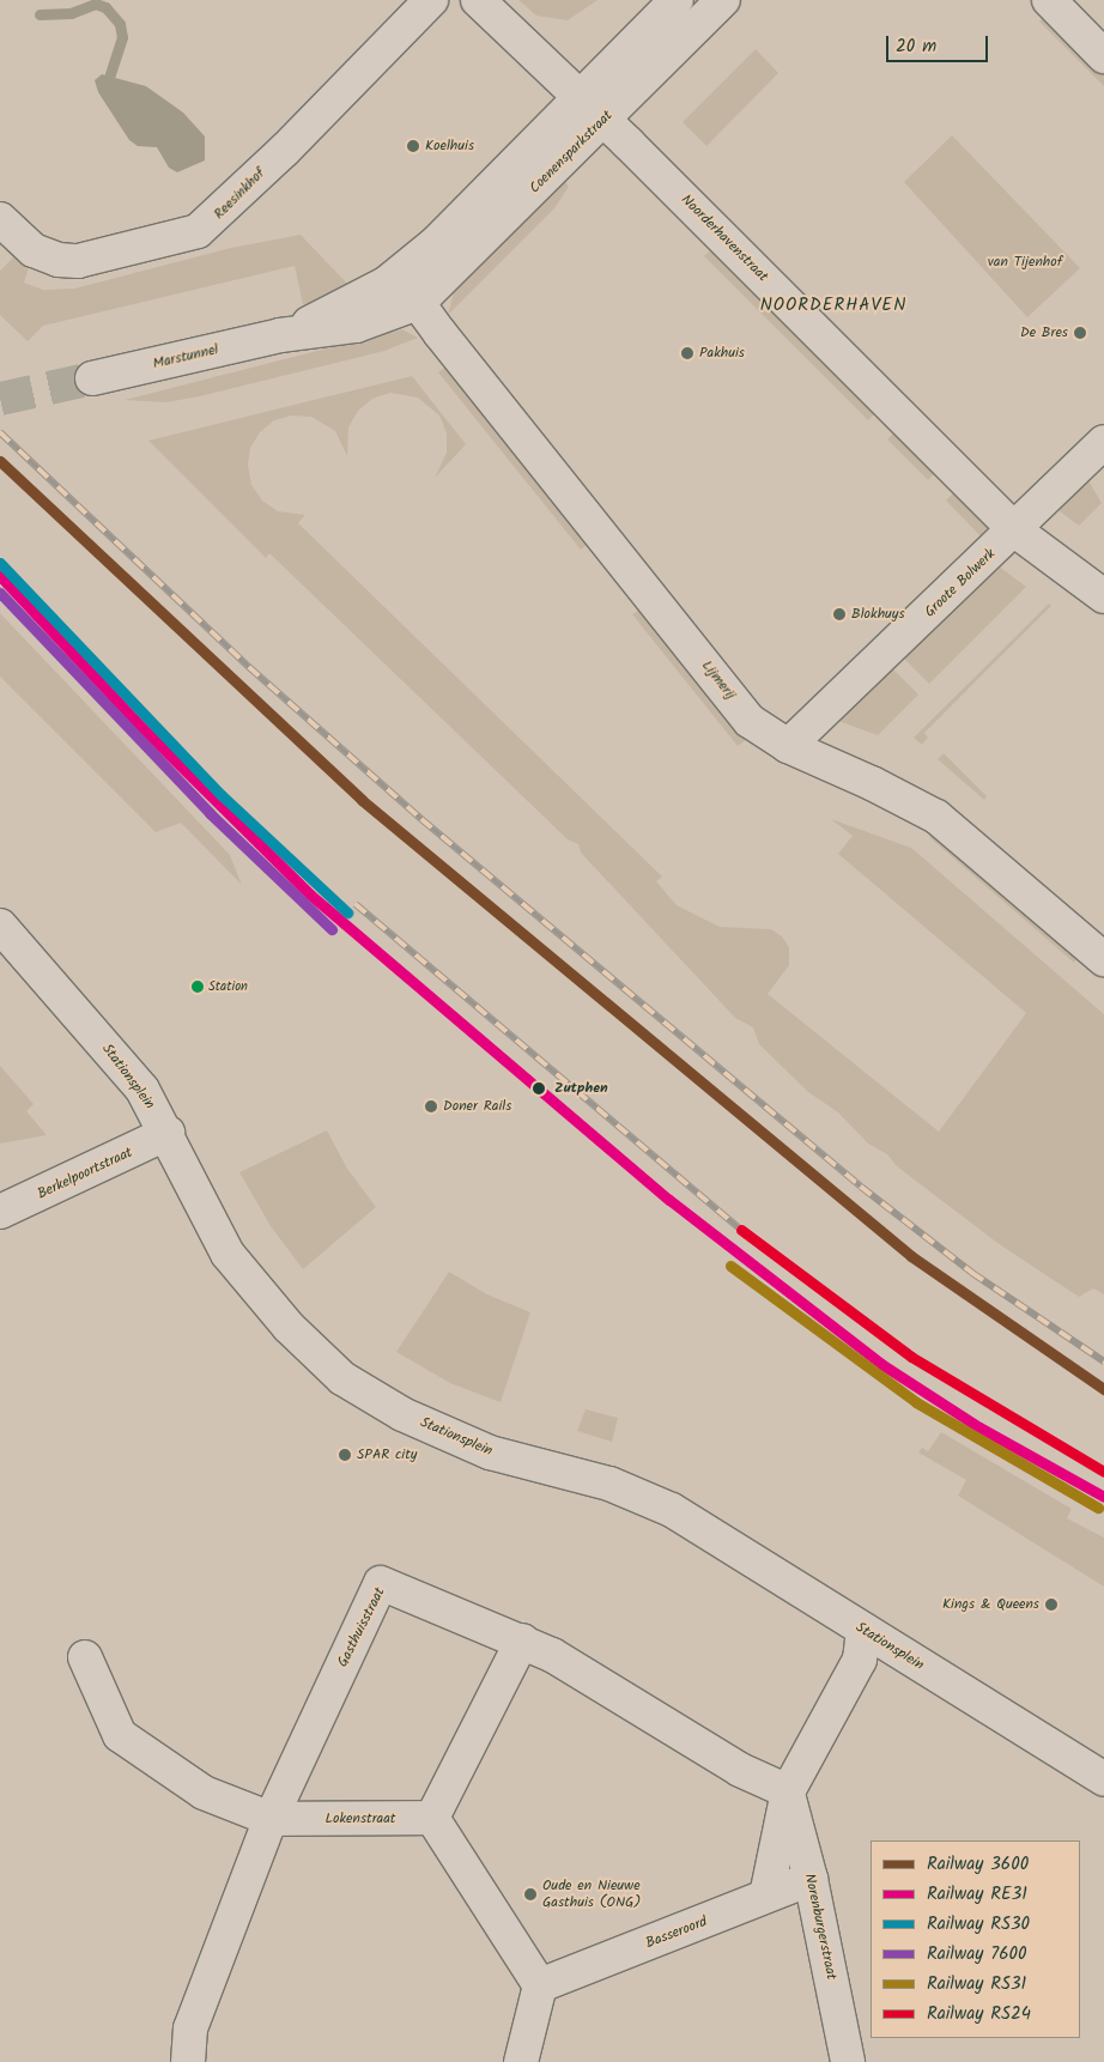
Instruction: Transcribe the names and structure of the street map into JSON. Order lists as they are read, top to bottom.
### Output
{
  "streets": {
    "street": [
      "Coenensparkstraat",
      "Reesinkhof",
      "Noorderhavenstraat",
      "Marstunnel",
      "Groote Bolwerk",
      "Lijmerij",
      "Stationsplein",
      "Berkelpoortstraat",
      "Gasthuisstraat",
      "Lokenstraat",
      "Norenburgerstraat",
      "Basseroord"
    ]
  },
  "crossings": [
    ["Coenensparkstraat", "Noorderhavenstraat"],
    ["Coenensparkstraat", "Marstunnel"],
    ["Coenensparkstraat", "Lijmerij"],
    ["Noorderhavenstraat", "Groote Bolwerk"],
    ["Groote Bolwerk", "Lijmerij"],
    ["Stationsplein", "Berkelpoortstraat"],
    ["Gasthuisstraat", "Lokenstraat"],
    ["Gasthuisstraat", "Norenburgerstraat"],
    ["Norenburgerstraat", "Basseroord"]
  ],
  "districts": ["NOORDERHAVEN"],
  "parks": ["van Tijenhof"],
  "places": [
    "Koelhuis",
    "De Bres",
    "Pakhuis",
    "Blokhuys",
    "Station",
    "Zutphen",
    "Doner Rails",
    "SPAR city",
    "Kings & Queens",
    "Oude en Nieuwe Gasthuis (ONG)"
  ],
  "lines": [
    "rail line 3600",
    "rail line RS30",
    "rail line RE31",
    "rail line 7600",
    "rail line RS24",
    "rail line RS31"
  ],
  "legend": [
    "Railway 3600",
    "Railway RE31",
    "Railway RS30",
    "Railway 7600",
    "Railway RS31",
    "Railway RS24"
  ],
  "scale_bar": "20 m"
}
